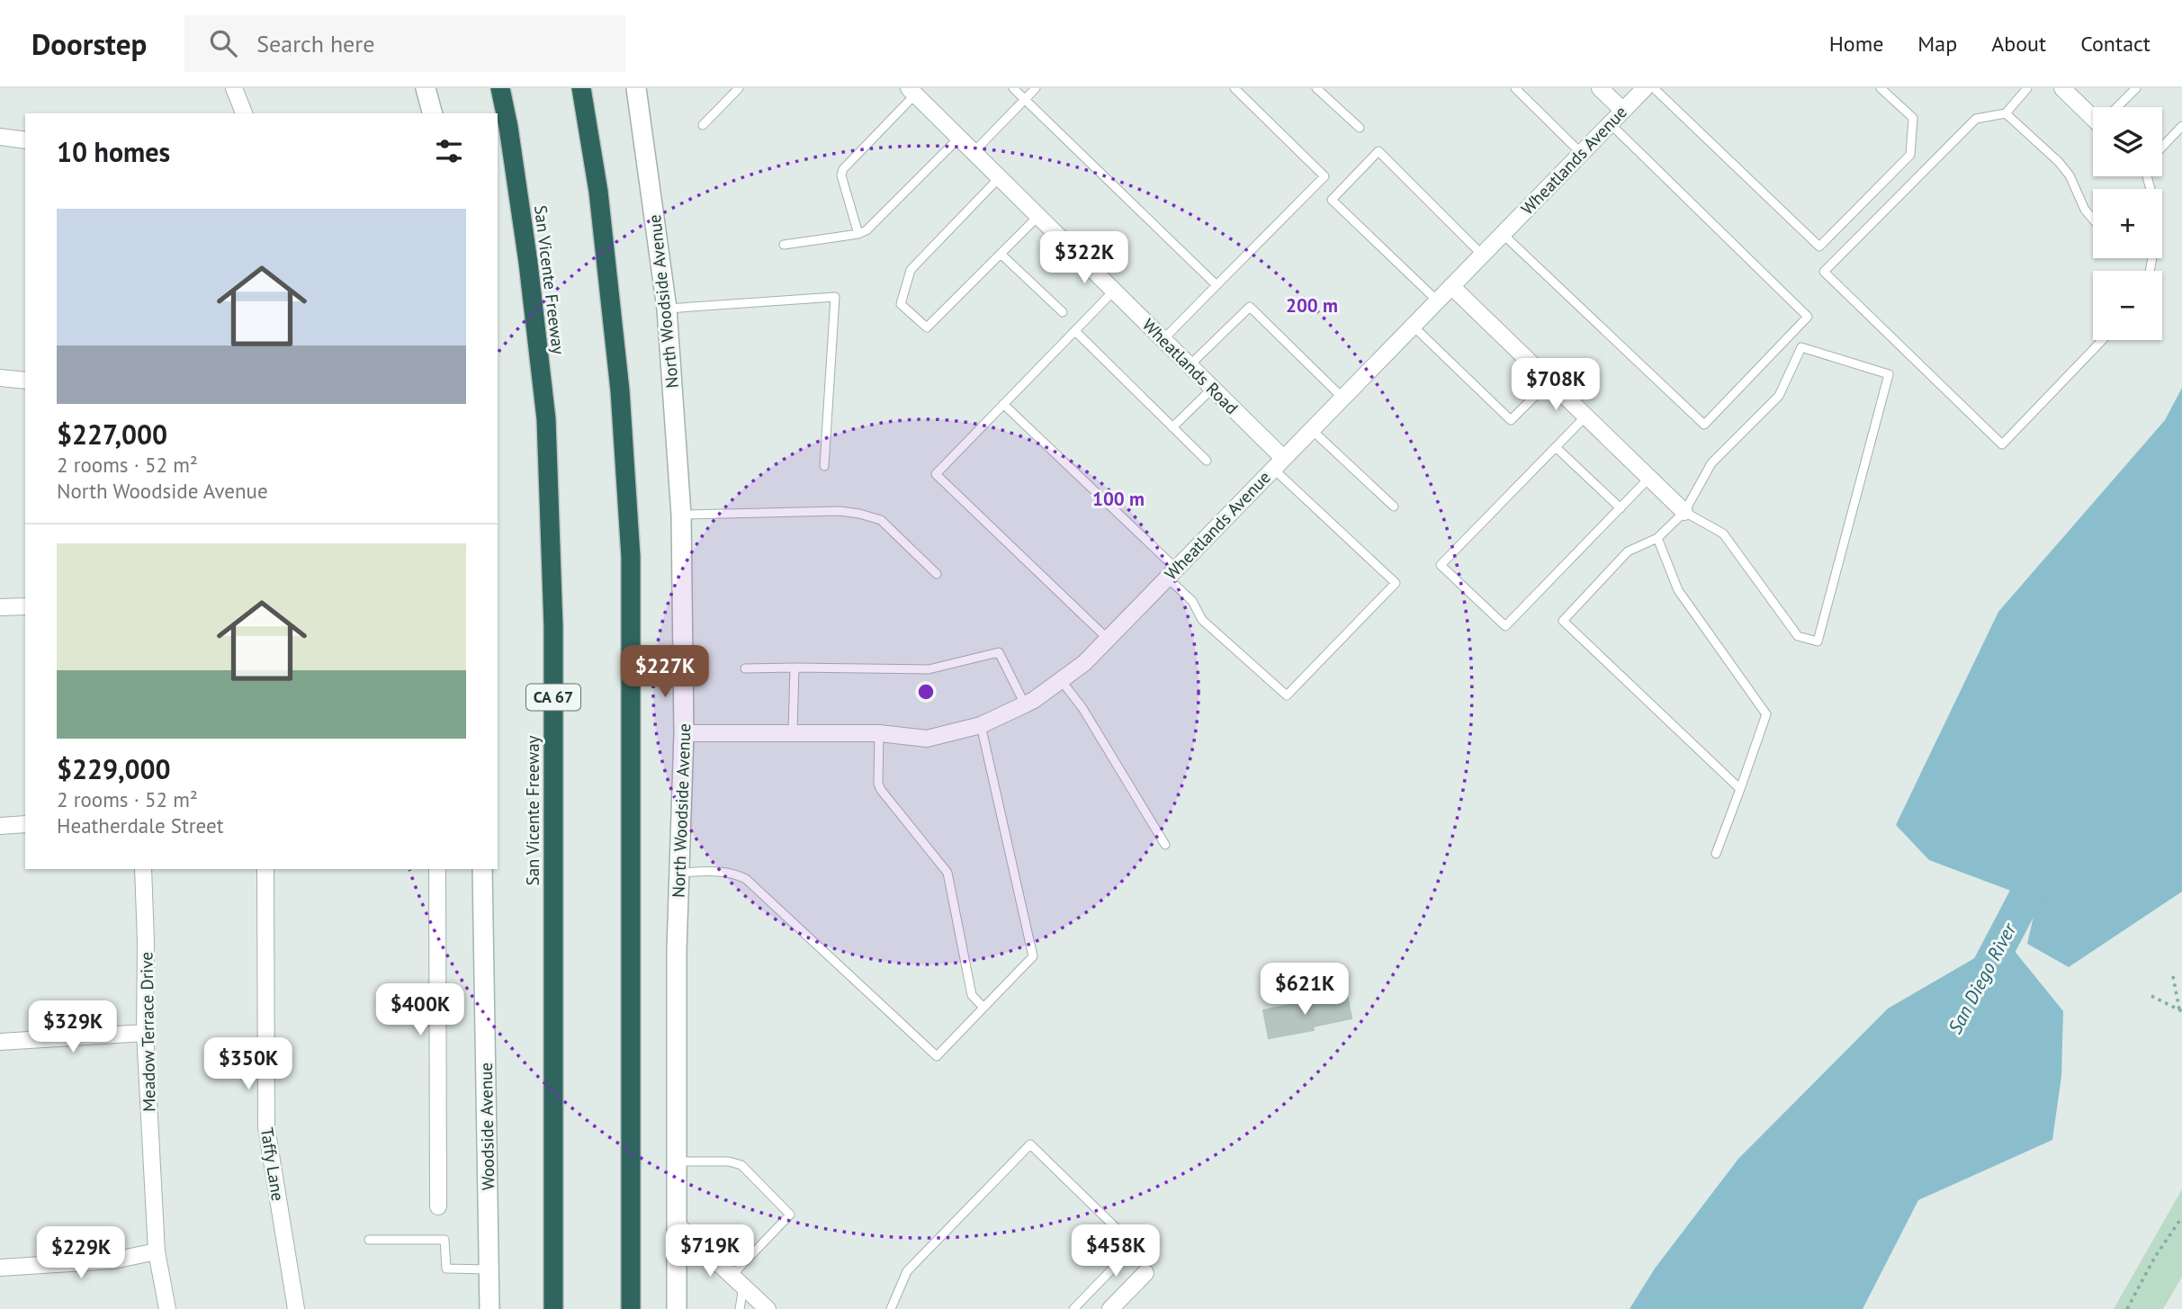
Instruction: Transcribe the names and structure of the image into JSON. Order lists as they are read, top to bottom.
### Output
{
  "streets": {
    "highway": ["San Vicente Freeway", "CA 67"],
    "street": [
      "Wheatlands Avenue",
      "North Woodside Avenue",
      "Wheatlands Road",
      "Meadow Terrace Drive",
      "Woodside Avenue",
      "Taffy Lane"
    ]
  },
  "crossings": [
    ["Wheatlands Avenue", "North Woodside Avenue"],
    ["Wheatlands Avenue", "Wheatlands Road"]
  ],
  "water": ["San Diego River"],
  "page": {
    "header": "Doorstep",
    "search": "Search here",
    "nav": [
      "Home",
      "Map",
      "About",
      "Contact"
    ],
    "map_buttons": ["+", "−"],
    "heading": "10 homes",
    "list": [
      {
        "name": "$227,000",
        "note": "2 rooms · 52 m² · North Woodside Avenue"
      },
      {
        "name": "$229,000",
        "note": "2 rooms · 52 m² · Heatherdale Street"
      }
    ],
    "price": [
      "$322K",
      "$708K",
      "$227K",
      "$621K",
      "$400K",
      "$329K",
      "$350K",
      "$719K",
      "$458K",
      "$229K"
    ]
  },
  "rings": ["200 m", "100 m"]
}
